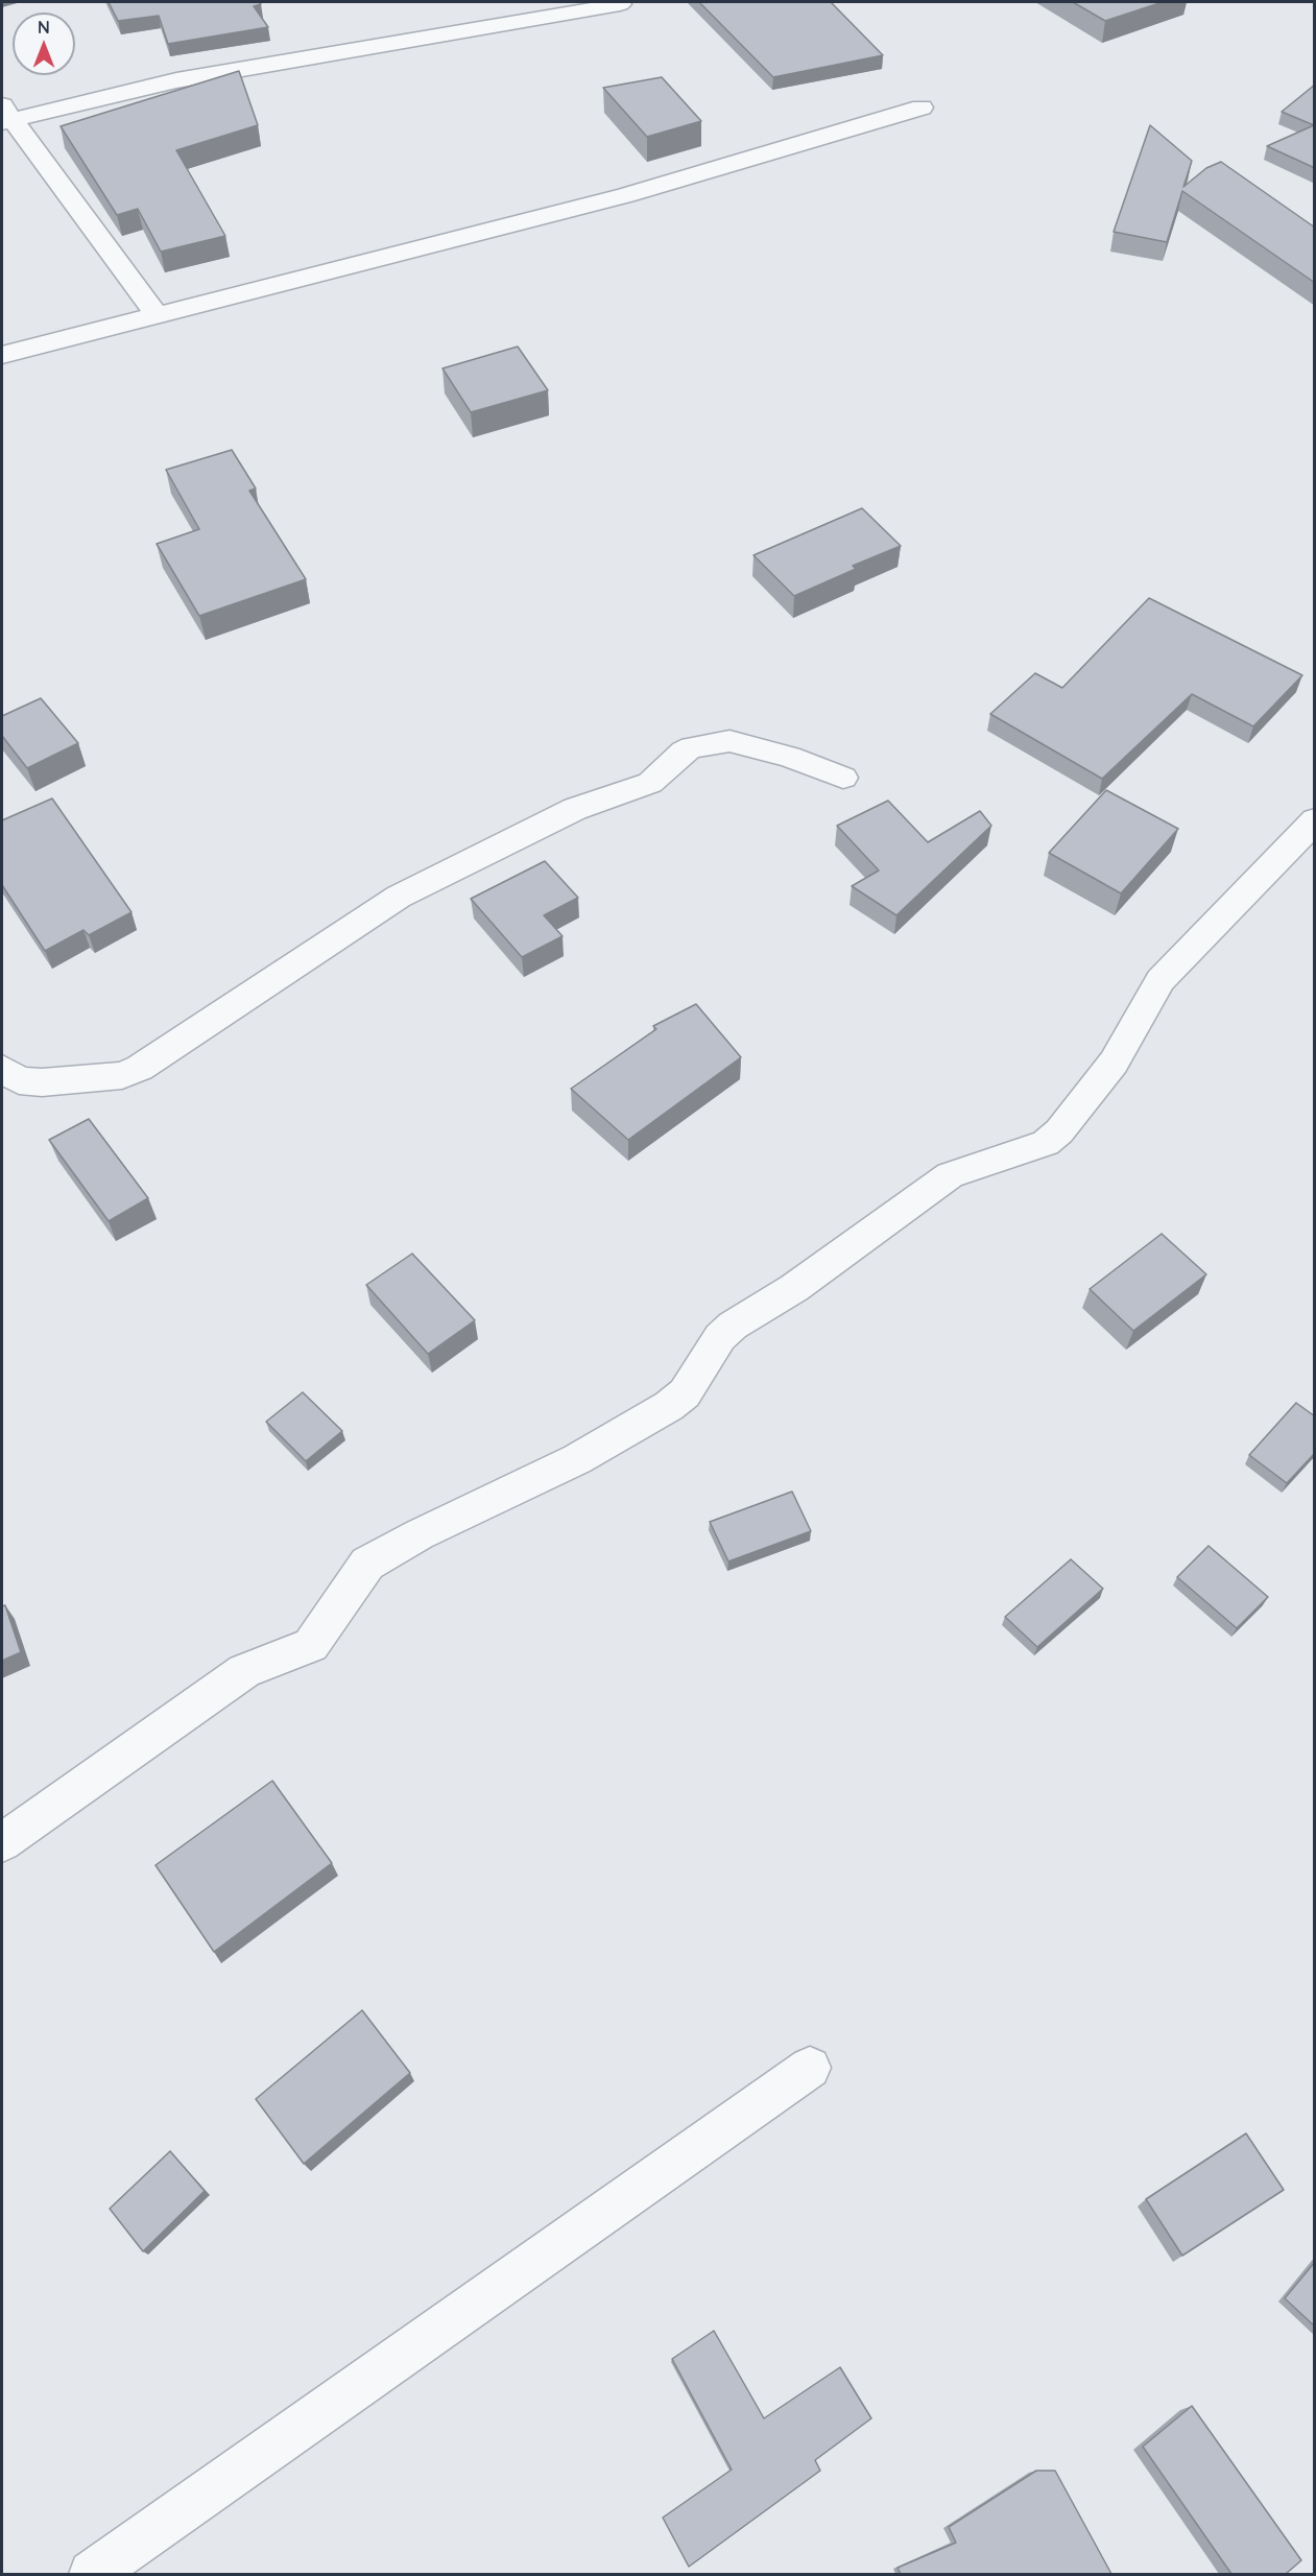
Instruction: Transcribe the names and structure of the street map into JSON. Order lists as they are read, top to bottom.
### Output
{
  "north": "top"
}
